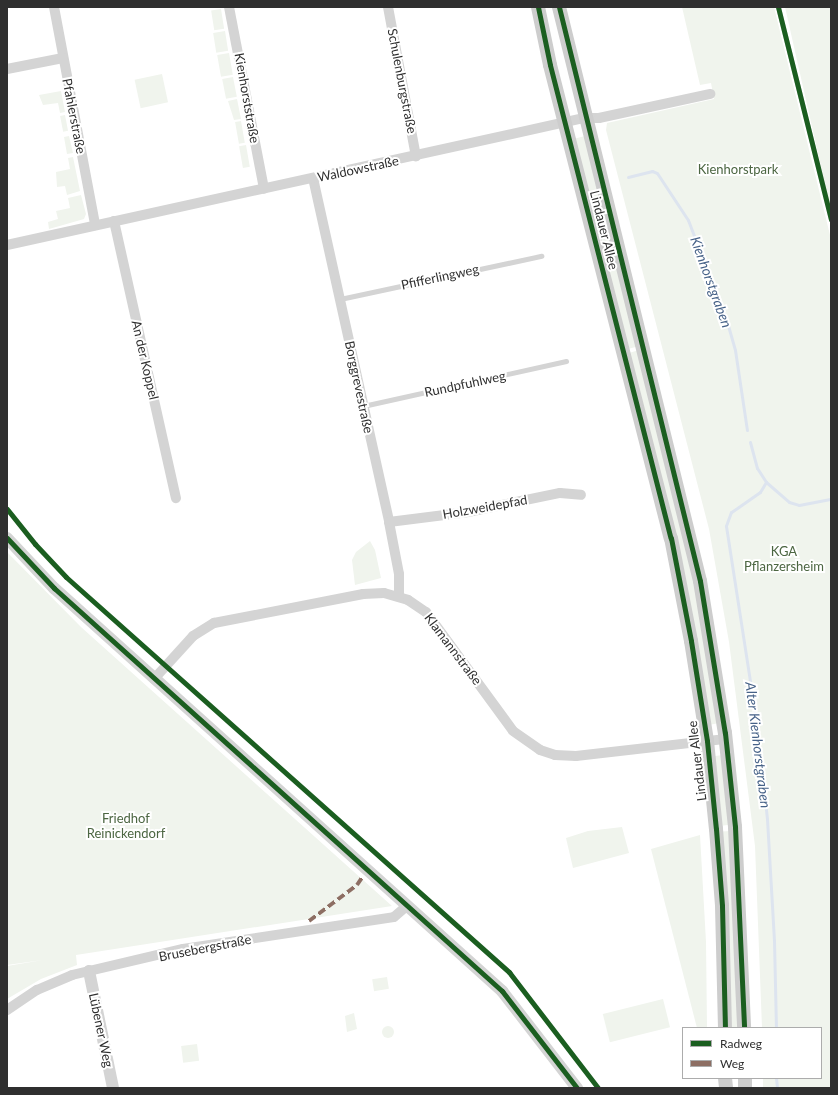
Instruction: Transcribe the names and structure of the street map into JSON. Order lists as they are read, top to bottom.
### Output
{
  "streets": {
    "main road": ["Lindauer Allee"],
    "street": [
      "Schulenburgstraße",
      "Kienhorststraße",
      "Pfahlerstraße",
      "Waldowstraße",
      "An der Koppel",
      "Borggrevestraße",
      "Holzweidepfad",
      "Klamannstraße",
      "Brusebergstraße",
      "Lübener Weg"
    ],
    "lane": ["Pfifferlingweg", "Rundpfuhlweg"]
  },
  "crossings": [
    ["Schulenburgstraße", "Waldowstraße"],
    ["Kienhorststraße", "Waldowstraße"],
    ["Pfahlerstraße", "Waldowstraße"],
    ["Waldowstraße", "Lindauer Allee"],
    ["Waldowstraße", "An der Koppel"],
    ["Waldowstraße", "Borggrevestraße"],
    ["Lindauer Allee", "Klamannstraße"],
    ["Pfifferlingweg", "Borggrevestraße"],
    ["Rundpfuhlweg", "Borggrevestraße"],
    ["Borggrevestraße", "Holzweidepfad"],
    ["Borggrevestraße", "Klamannstraße"],
    ["Brusebergstraße", "Lübener Weg"]
  ],
  "water": ["Kienhorstgraben", "Alter Kienhorstgraben"],
  "parks": ["Kienhorstpark", "KGA Pflanzersheim", "Friedhof Reinickendorf"],
  "legend": ["Radweg", "Weg"]
}
